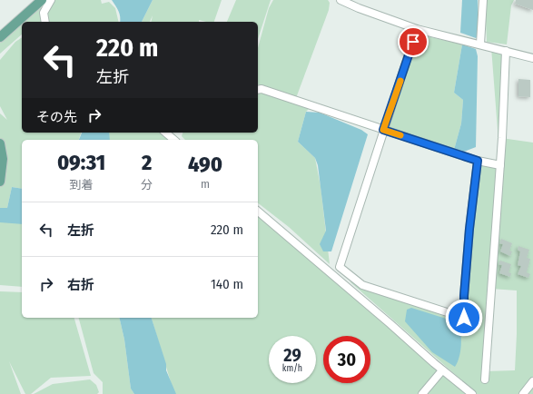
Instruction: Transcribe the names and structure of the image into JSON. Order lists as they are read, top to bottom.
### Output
{
  "page": {
    "turn": ["220 m", "左折"],
    "then": "その先",
    "eta": [
      "09:31",
      "到着",
      "2",
      "分",
      "490",
      "m"
    ],
    "list": [
      {
        "name": "左折",
        "value": "220 m"
      },
      {
        "name": "右折",
        "value": "140 m"
      }
    ],
    "speed": "29 km/h",
    "limit": "30"
  }
}
